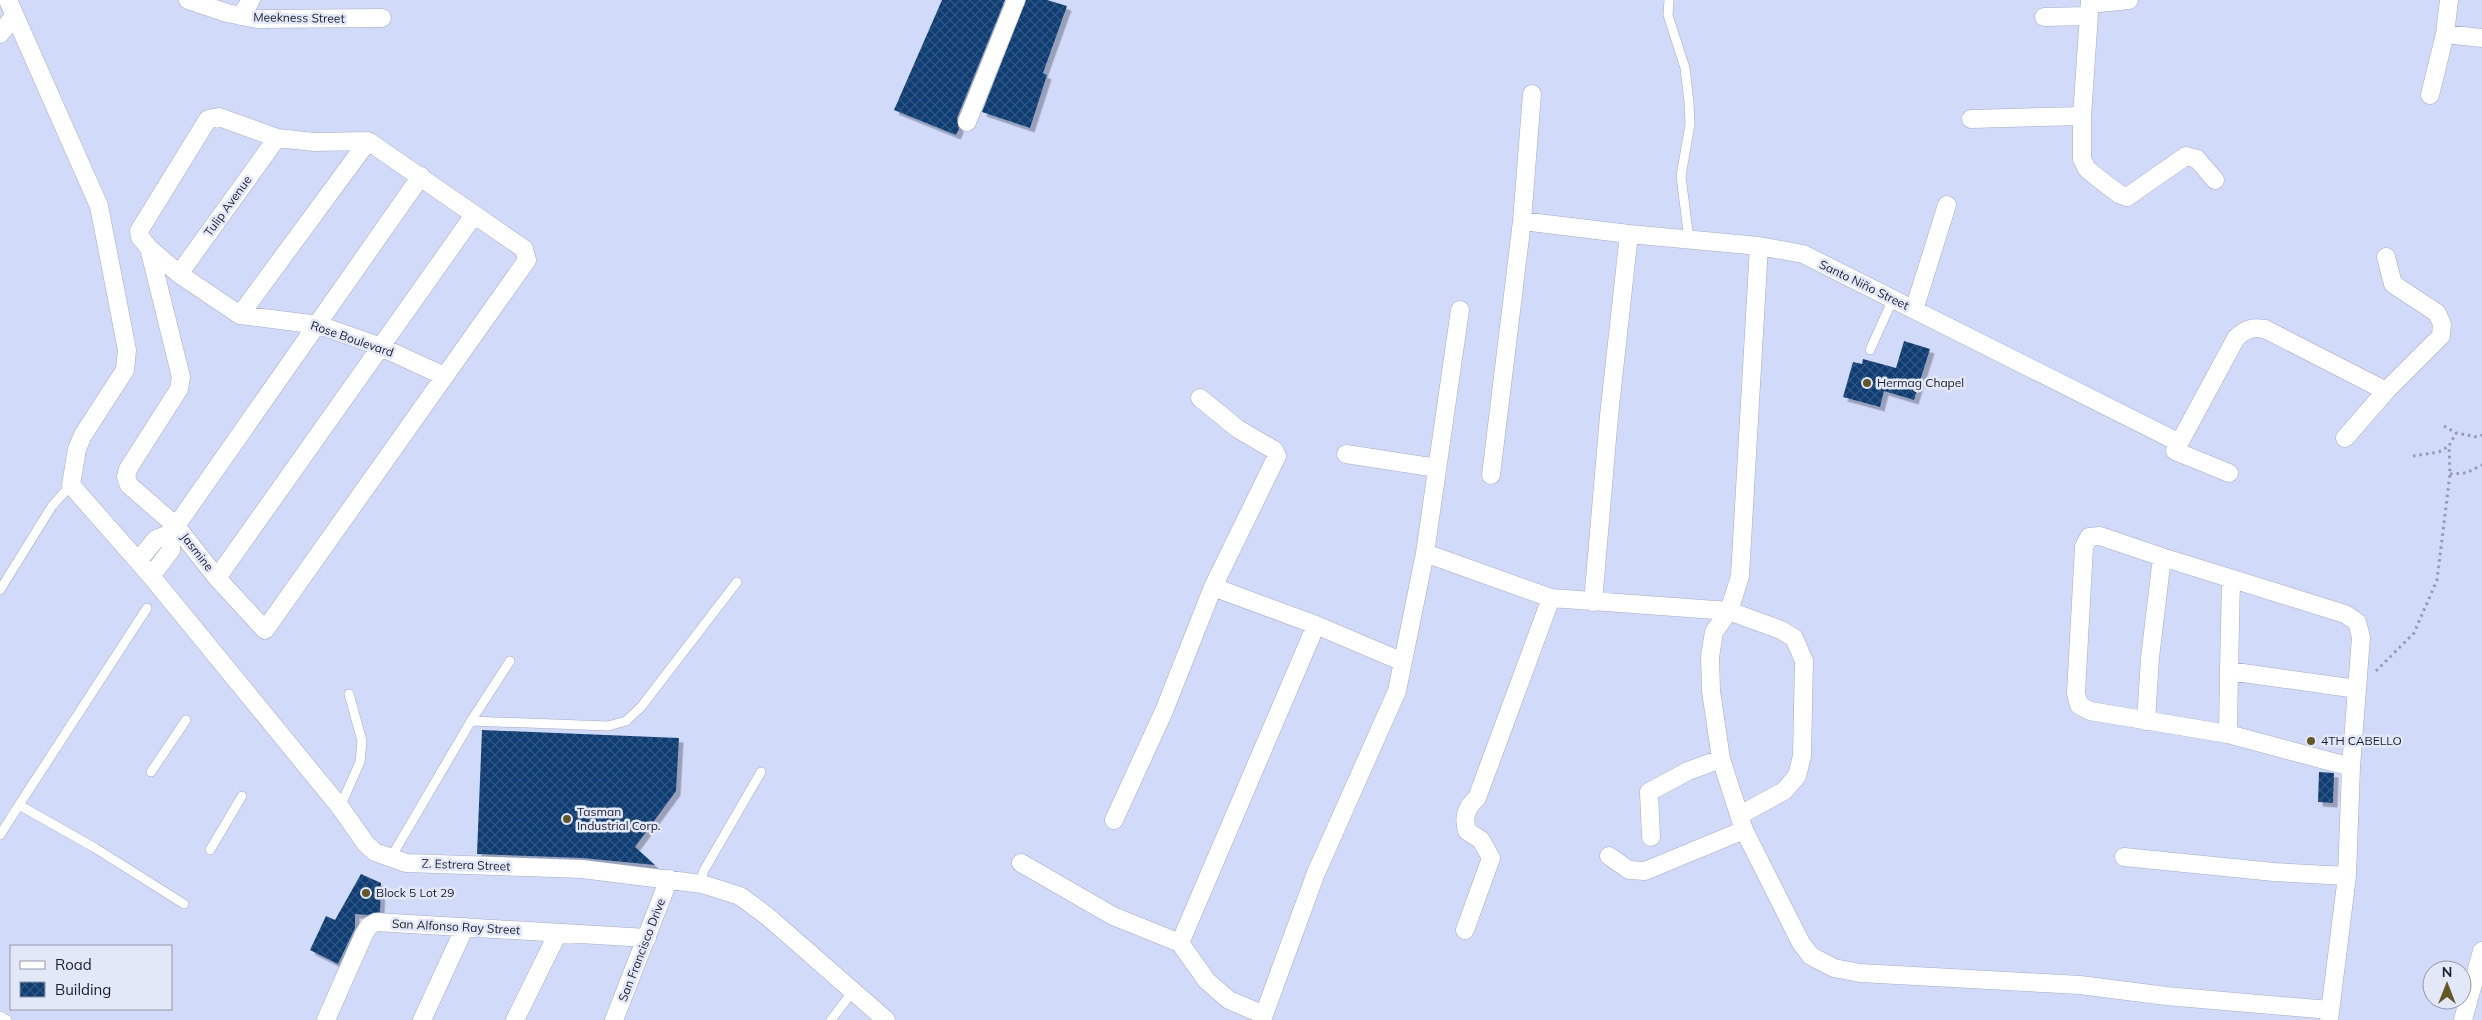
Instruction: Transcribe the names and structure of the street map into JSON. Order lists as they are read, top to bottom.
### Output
{
  "streets": {
    "street": [
      "Meekness Street",
      "Tulip Avenue",
      "Santo Niño Street",
      "Rose Boulevard",
      "Jasmine",
      "Z. Estrera Street",
      "San Alfonso Ray Street",
      "San Francisco Drive"
    ]
  },
  "crossings": [
    ["Tulip Avenue", "Rose Boulevard"],
    ["Rose Boulevard", "Jasmine"],
    ["Z. Estrera Street", "San Francisco Drive"],
    ["San Alfonso Ray Street", "San Francisco Drive"]
  ],
  "places": [
    "Hermag Chapel",
    "4TH CABELLO",
    "Tasman Industrial Corp.",
    "Block 5 Lot 29"
  ],
  "legend": ["Road", "Building"],
  "north": "top"
}
